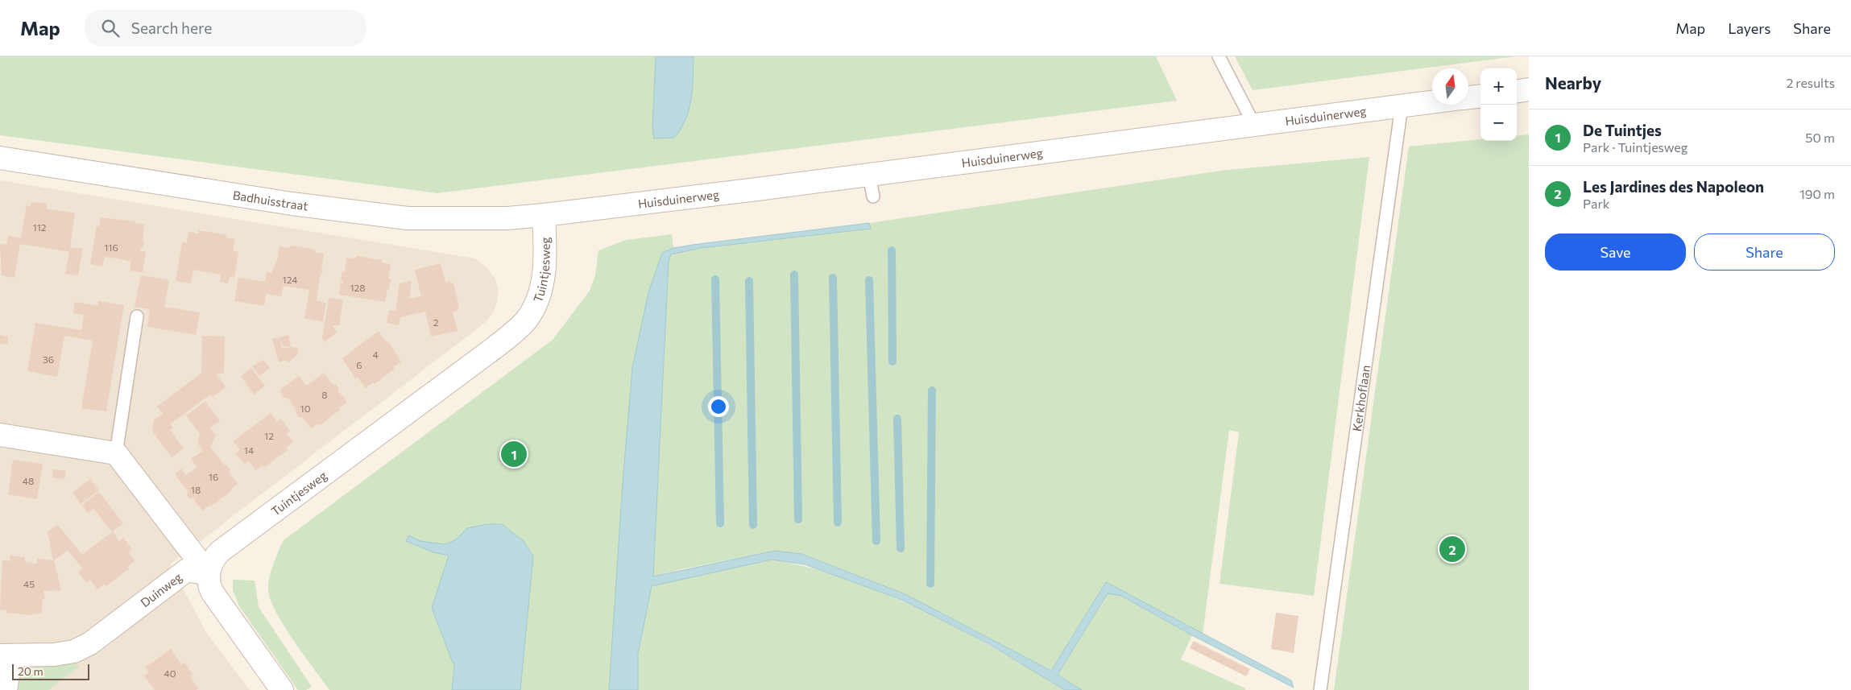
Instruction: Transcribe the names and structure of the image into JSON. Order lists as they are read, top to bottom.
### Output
{
  "streets": {
    "street": [
      "Huisduinerweg",
      "Badhuisstraat",
      "Tuintjesweg",
      "Duinweg"
    ],
    "lane": ["Kerkhoflaan"]
  },
  "crossings": [
    ["Huisduinerweg", "Badhuisstraat"],
    ["Huisduinerweg", "Tuintjesweg"],
    ["Huisduinerweg", "Kerkhoflaan"],
    ["Badhuisstraat", "Tuintjesweg"],
    ["Tuintjesweg", "Duinweg"]
  ],
  "house_numbers": [
    "112",
    "116",
    "124",
    "128",
    "2",
    "4",
    "36",
    "6",
    "8",
    "10",
    "12",
    "14",
    "16",
    "48",
    "18",
    "45",
    "40"
  ],
  "scale_bar": "20 m",
  "north": "top",
  "page": {
    "header": "Map",
    "search": "Search here",
    "nav": ["Map", "Layers", "Share"],
    "heading": ["Nearby", "2 results"],
    "map_buttons": ["+", "−"],
    "list": [
      {
        "mark": "1",
        "name": "De Tuintjes",
        "note": "Park · Tuintjesweg",
        "value": "50 m"
      },
      {
        "mark": "2",
        "name": "Les Jardines des Napoleon",
        "note": "Park",
        "value": "190 m"
      }
    ],
    "buttons": ["Save", "Share"],
    "pins": ["1", "2"],
    "scale": "20 m"
  }
}
